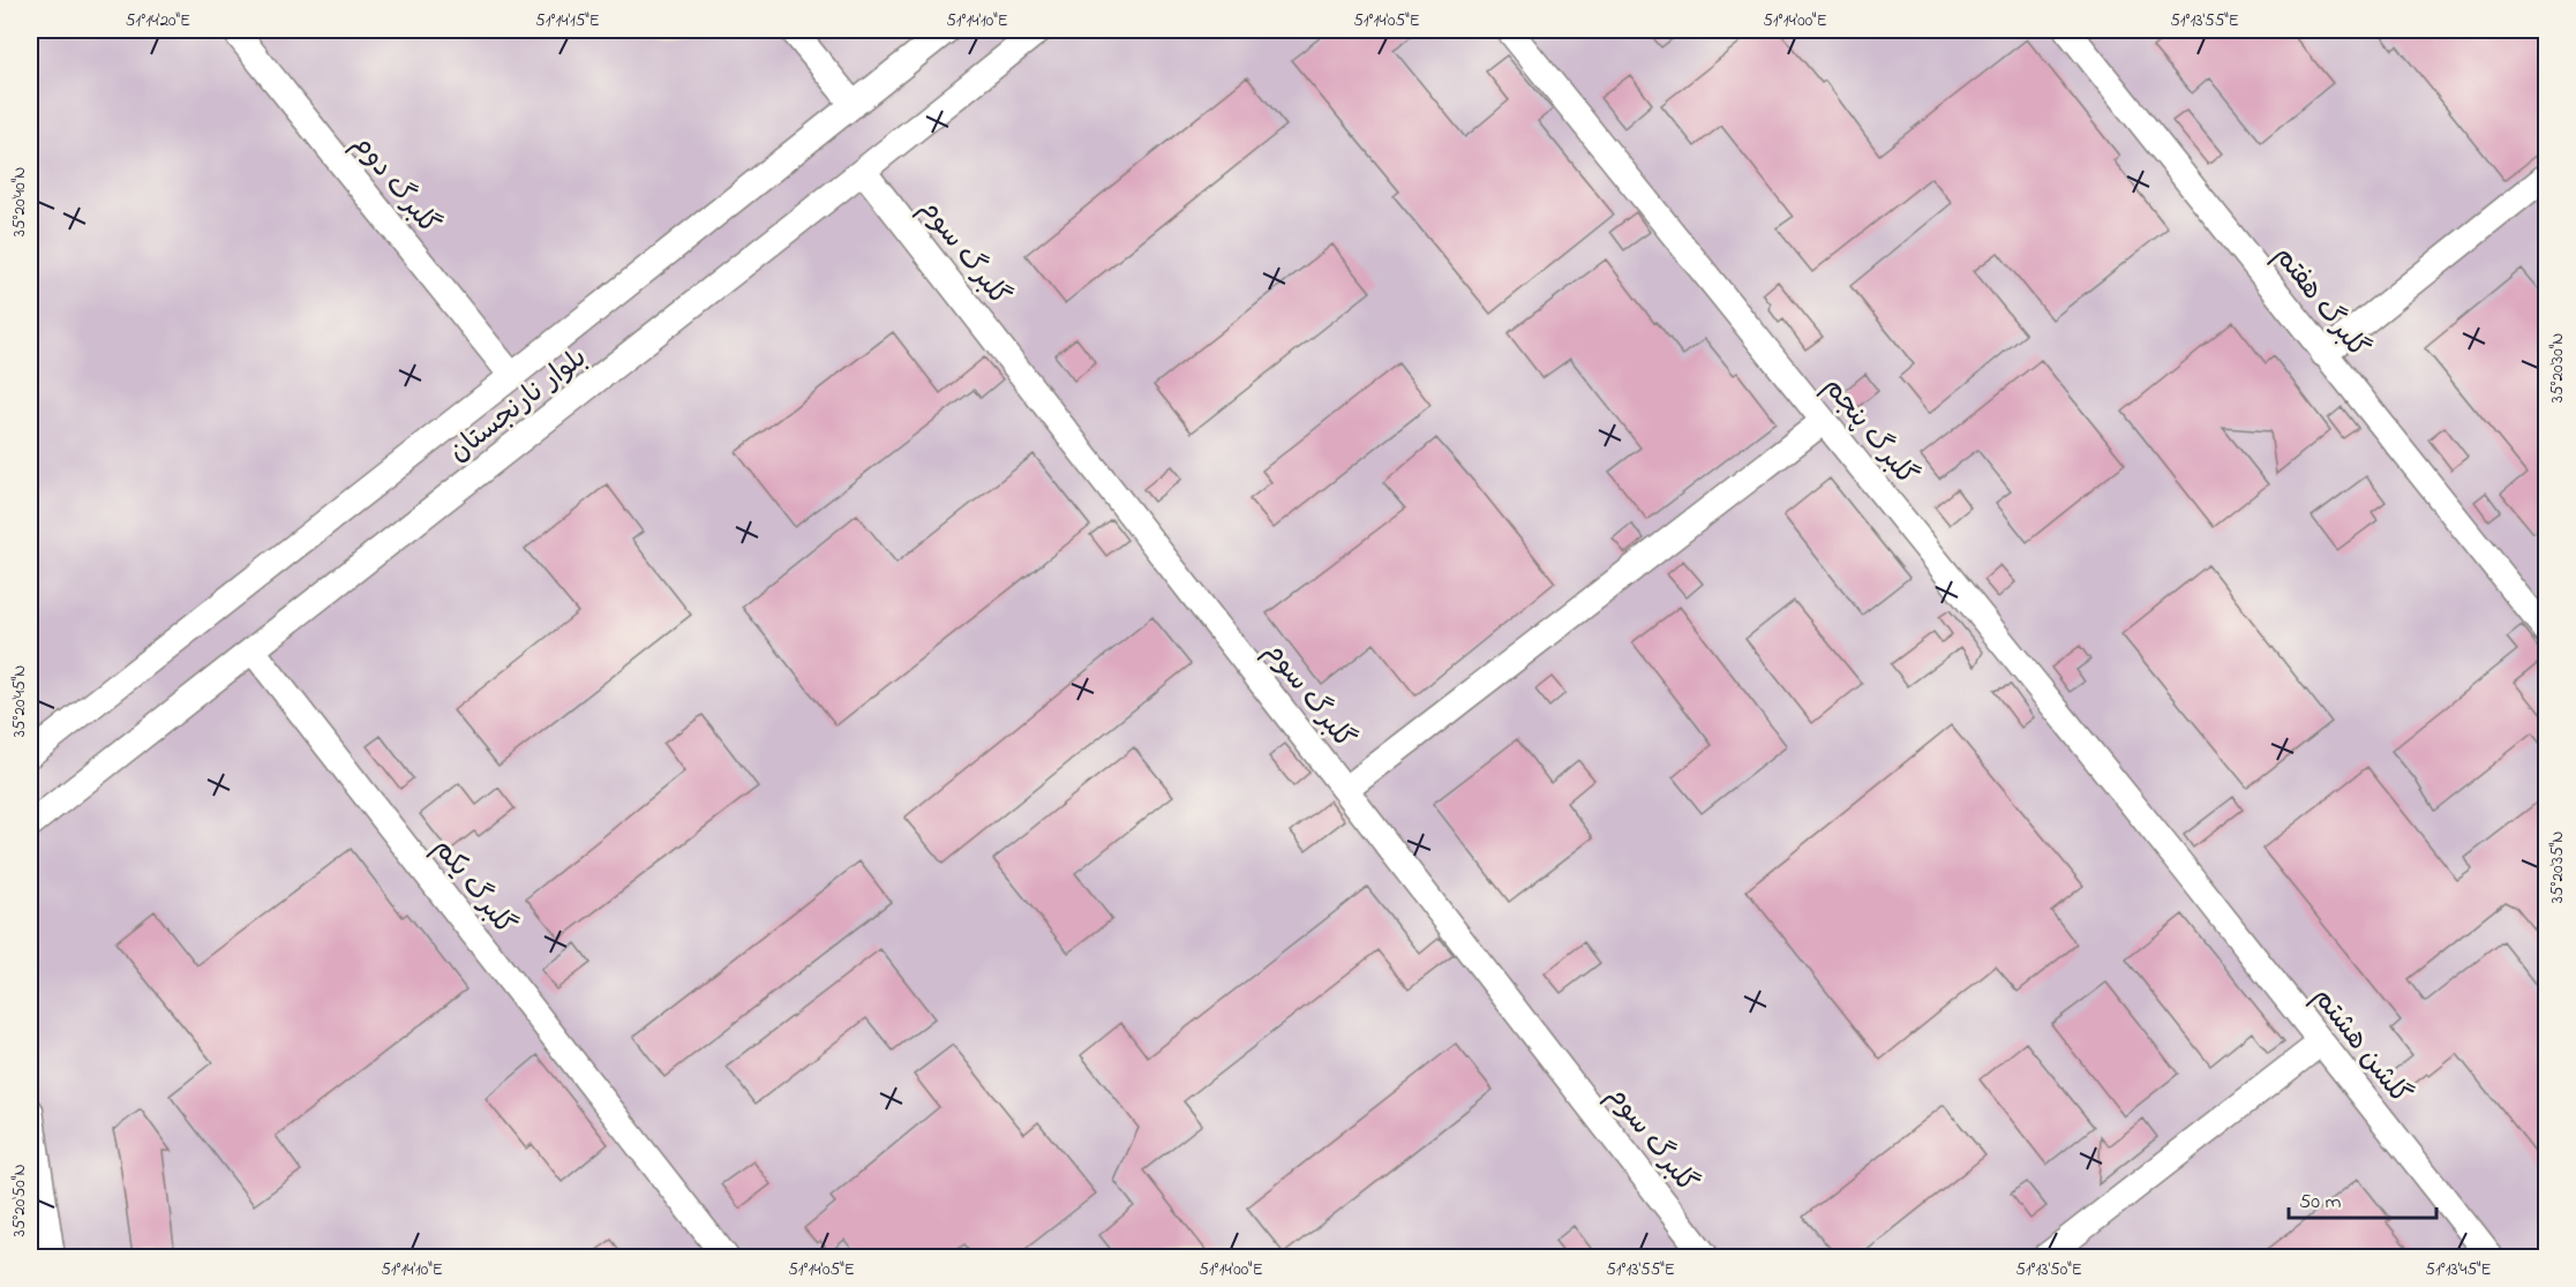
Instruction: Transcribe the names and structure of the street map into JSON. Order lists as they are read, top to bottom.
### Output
{
  "streets": {
    "street": [
      "گلبرگ دوم",
      "گلبرگ سوم",
      "گلبرگ هفتم",
      "بلوار نارنجستان",
      "گلبرگ پنجم",
      "گلبرگ یکم",
      "گلشن هشتم"
    ]
  },
  "crossings": [
    ["گلبرگ دوم", "بلوار نارنجستان"],
    ["گلبرگ سوم", "بلوار نارنجستان"],
    ["بلوار نارنجستان", "گلبرگ یکم"],
    ["گلبرگ پنجم", "گلشن هشتم"]
  ],
  "scale_bar": "50 m",
  "coordinates": [
    "51°14'20\"E",
    "51°14'15\"E",
    "51°14'10\"E",
    "51°14'05\"E",
    "51°14'00\"E",
    "51°13'55\"E",
    "35°20'40\"N",
    "35°20'30\"N",
    "35°20'45\"N",
    "35°20'35\"N",
    "35°20'50\"N",
    "51°13'50\"E",
    "51°13'45\"E"
  ]
}
